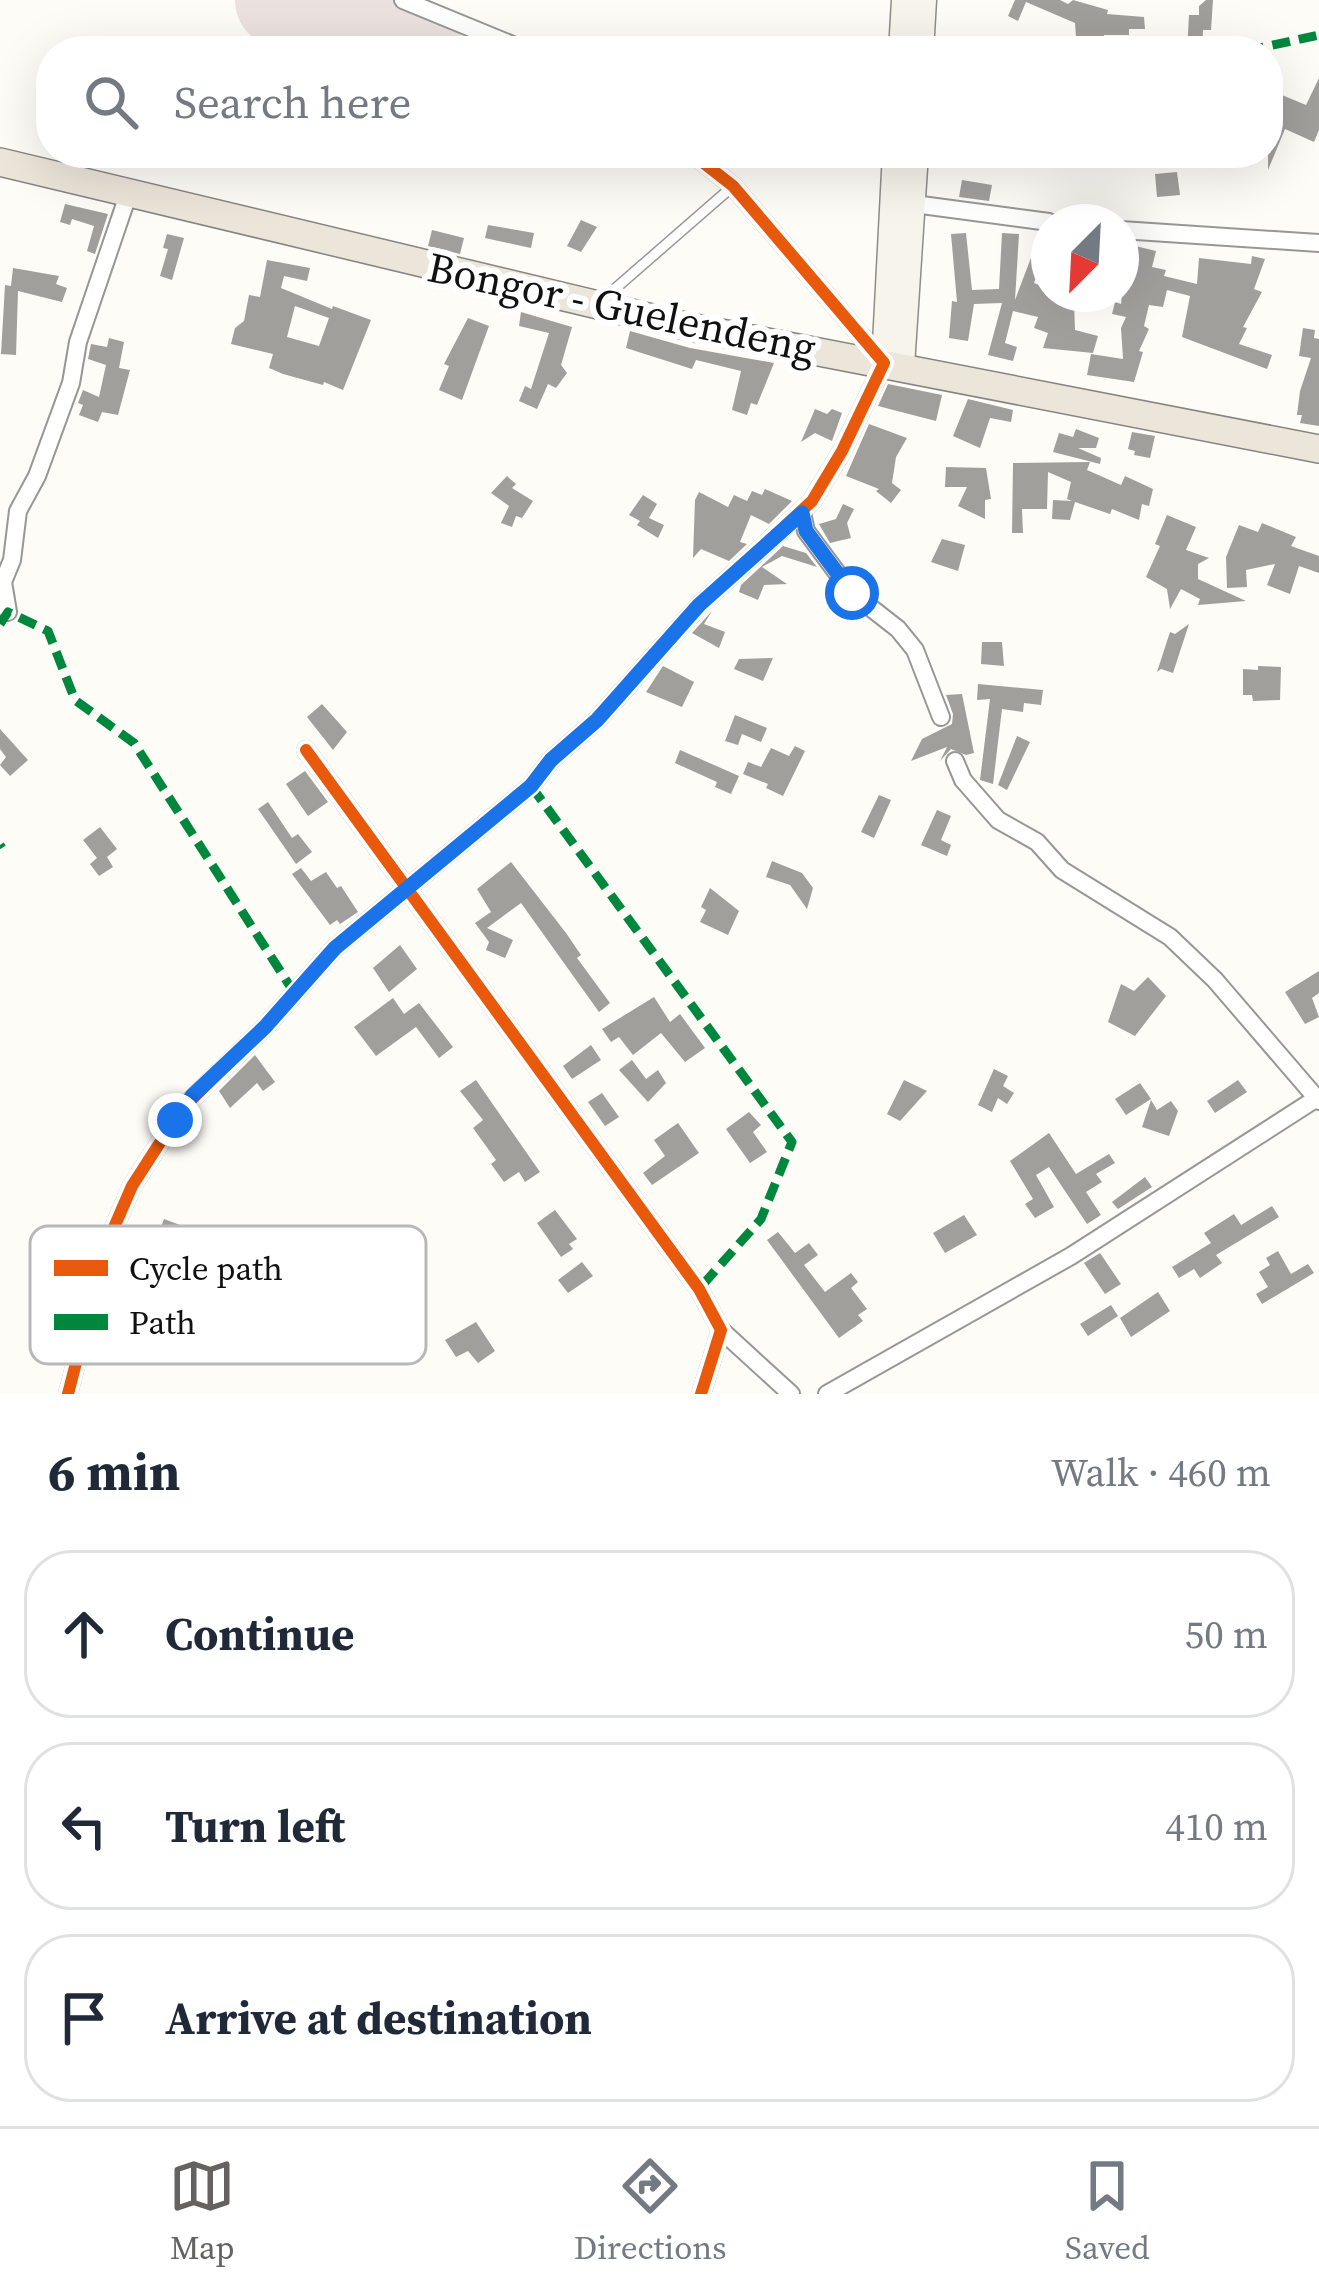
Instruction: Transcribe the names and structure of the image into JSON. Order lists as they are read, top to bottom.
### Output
{
  "streets": {
    "highway": ["Bongor - Guelendeng"]
  },
  "legend": ["Cycle path", "Path"],
  "north": "bottom left",
  "page": {
    "search": "Search here",
    "heading": ["6 min", "Walk · 460 m"],
    "list": [
      ["Continue", "50 m"],
      ["Turn left", "410 m"],
      "Arrive at destination"
    ],
    "nav": ["Map", "Directions", "Saved"]
  }
}
